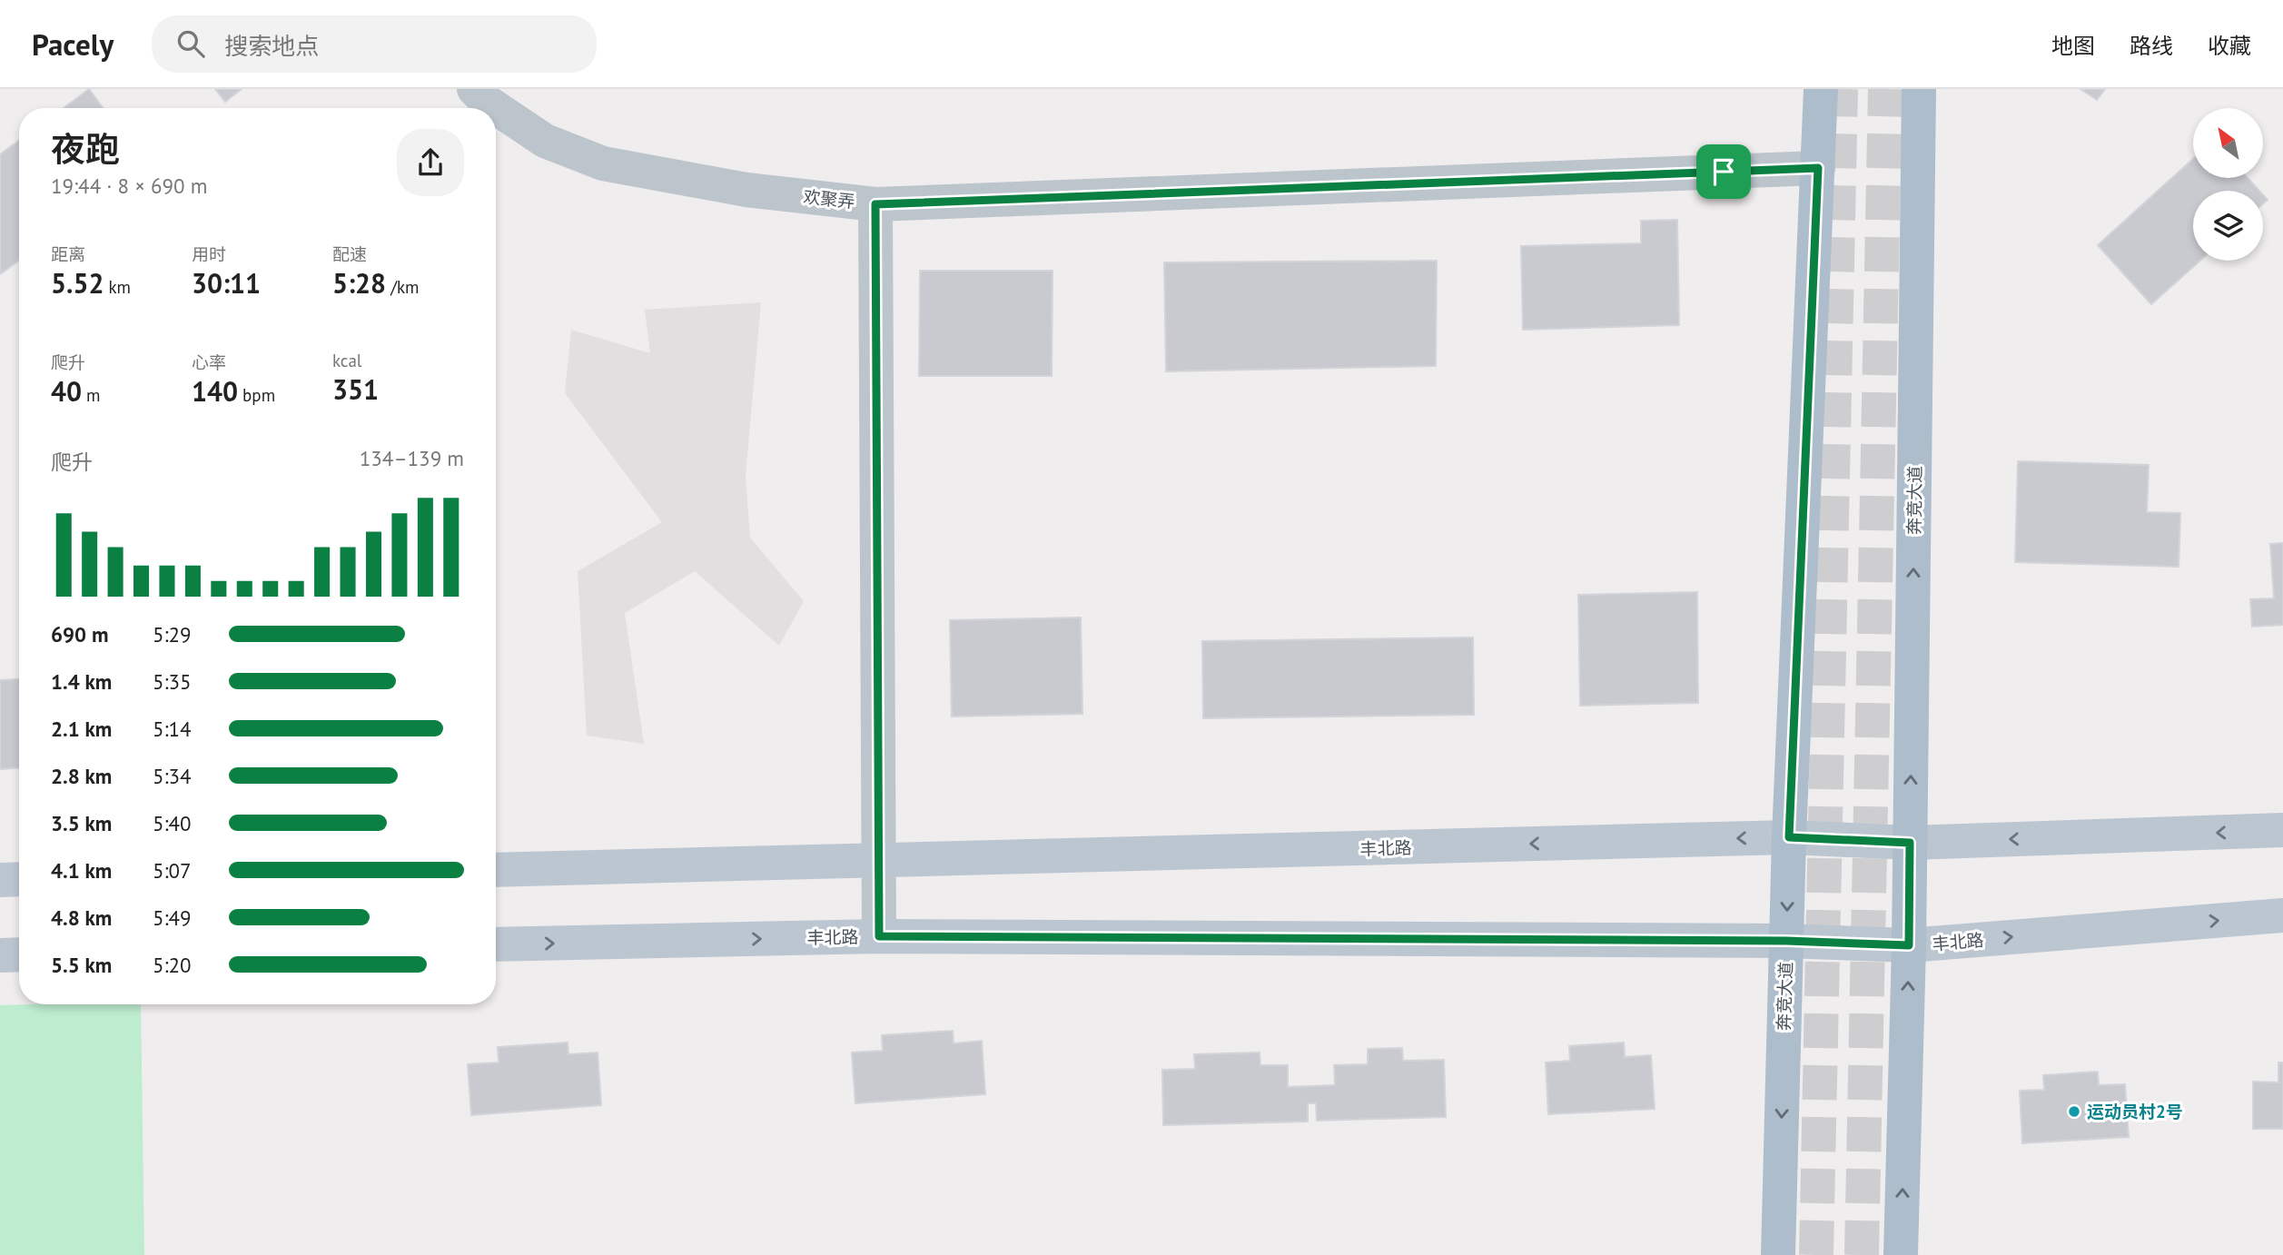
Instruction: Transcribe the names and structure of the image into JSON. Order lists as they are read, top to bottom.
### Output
{
  "streets": {
    "main road": ["奔竞大道", "丰北路"],
    "street": ["欢聚弄"]
  },
  "crossings": [
    ["欢聚弄", "奔竞大道"],
    ["奔竞大道", "丰北路"]
  ],
  "places": ["运动员村2号"],
  "north": "top left",
  "page": {
    "header": "Pacely",
    "search": "搜索地点",
    "nav": ["地图", "路线", "收藏"],
    "heading": ["夜跑", "19:44 · 8 × 690 m"],
    "stats": [
      ["距离", "5.52 km"],
      ["用时", "30:11"],
      ["配速", "5:28 /km"],
      ["爬升", "40 m"],
      ["心率", "140 bpm"],
      ["kcal", "351"]
    ],
    "chart": ["爬升", "134–139 m"],
    "list": [
      {
        "name": "690 m",
        "note": "5:29"
      },
      {
        "name": "1.4 km",
        "note": "5:35"
      },
      {
        "name": "2.1 km",
        "note": "5:14"
      },
      {
        "name": "2.8 km",
        "note": "5:34"
      },
      {
        "name": "3.5 km",
        "note": "5:40"
      },
      {
        "name": "4.1 km",
        "note": "5:07"
      },
      {
        "name": "4.8 km",
        "note": "5:49"
      },
      {
        "name": "5.5 km",
        "note": "5:20"
      }
    ]
  }
}
